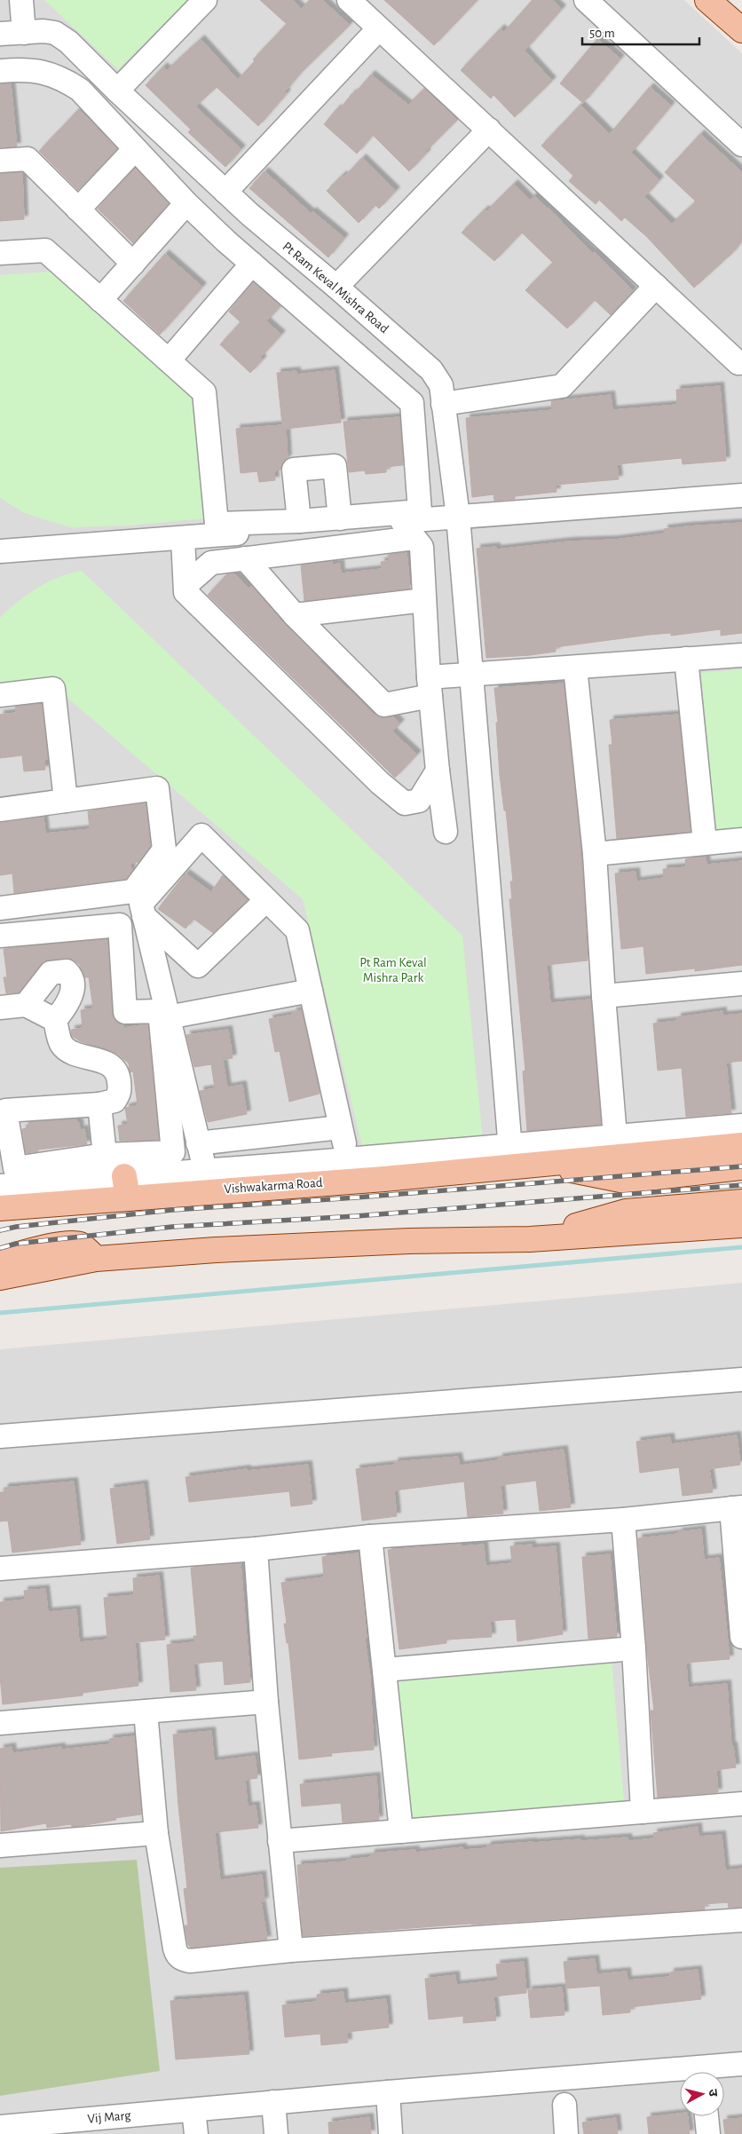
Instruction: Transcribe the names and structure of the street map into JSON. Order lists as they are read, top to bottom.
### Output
{
  "streets": {
    "main road": ["Vishwakarma Road"],
    "street": ["Pt Ram Keval Mishra Road", "Vij Marg"]
  },
  "crossings": [
    ["Pt Ram Keval Mishra Road", "Vishwakarma Road"]
  ],
  "parks": ["Pt Ram Keval Mishra Park"],
  "scale_bar": "50 m",
  "north": "right"
}
